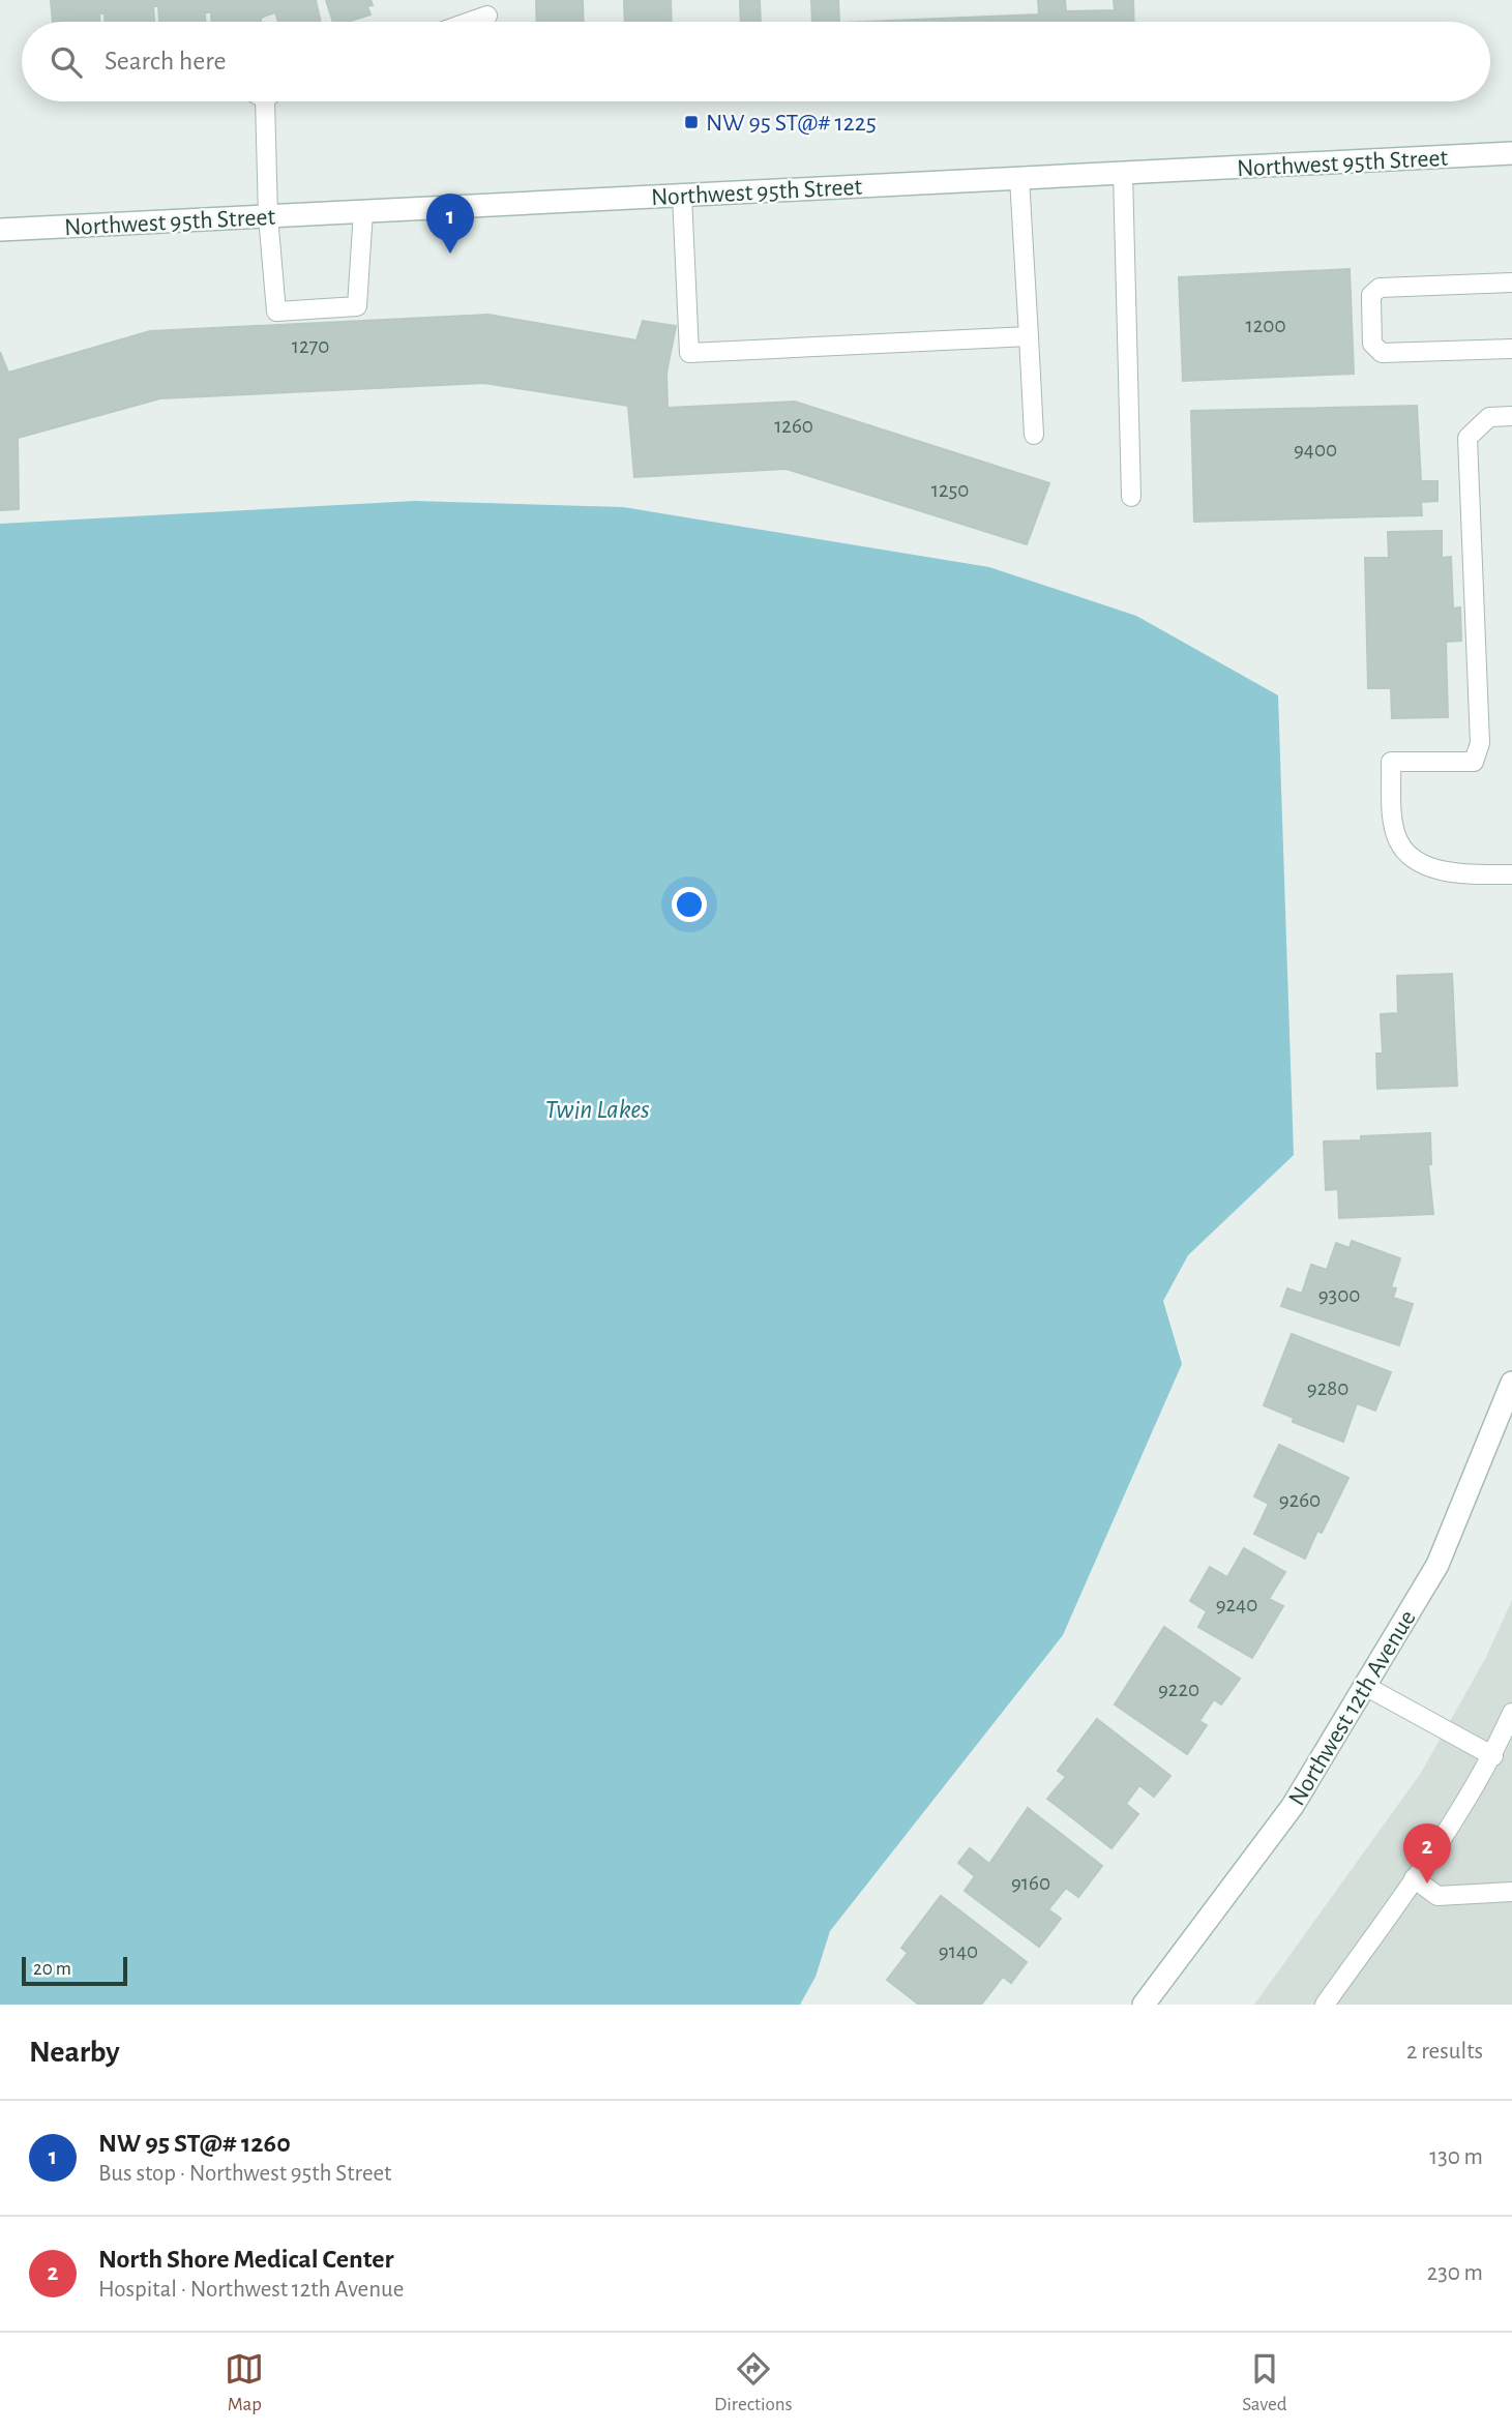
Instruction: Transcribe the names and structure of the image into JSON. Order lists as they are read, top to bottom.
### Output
{
  "streets": {
    "main road": ["Northwest 95th Street", "Northwest 12th Avenue"]
  },
  "water": ["Twin Lakes"],
  "places": {
    "transit": ["NW 95 ST@# 1225"]
  },
  "house_numbers": [
    "1200",
    "1270",
    "1260",
    "9400",
    "1250",
    "9300",
    "9280",
    "9260",
    "9240",
    "9220",
    "9160",
    "9140"
  ],
  "scale_bar": "20 m",
  "page": {
    "search": "Search here",
    "pins": ["1", "2"],
    "scale": "20 m",
    "heading": ["Nearby", "2 results"],
    "list": [
      {
        "mark": "1",
        "name": "NW 95 ST@# 1260",
        "note": "Bus stop · Northwest 95th Street",
        "value": "130 m"
      },
      {
        "mark": "2",
        "name": "North Shore Medical Center",
        "note": "Hospital · Northwest 12th Avenue",
        "value": "230 m"
      }
    ],
    "nav": ["Map", "Directions", "Saved"]
  }
}
